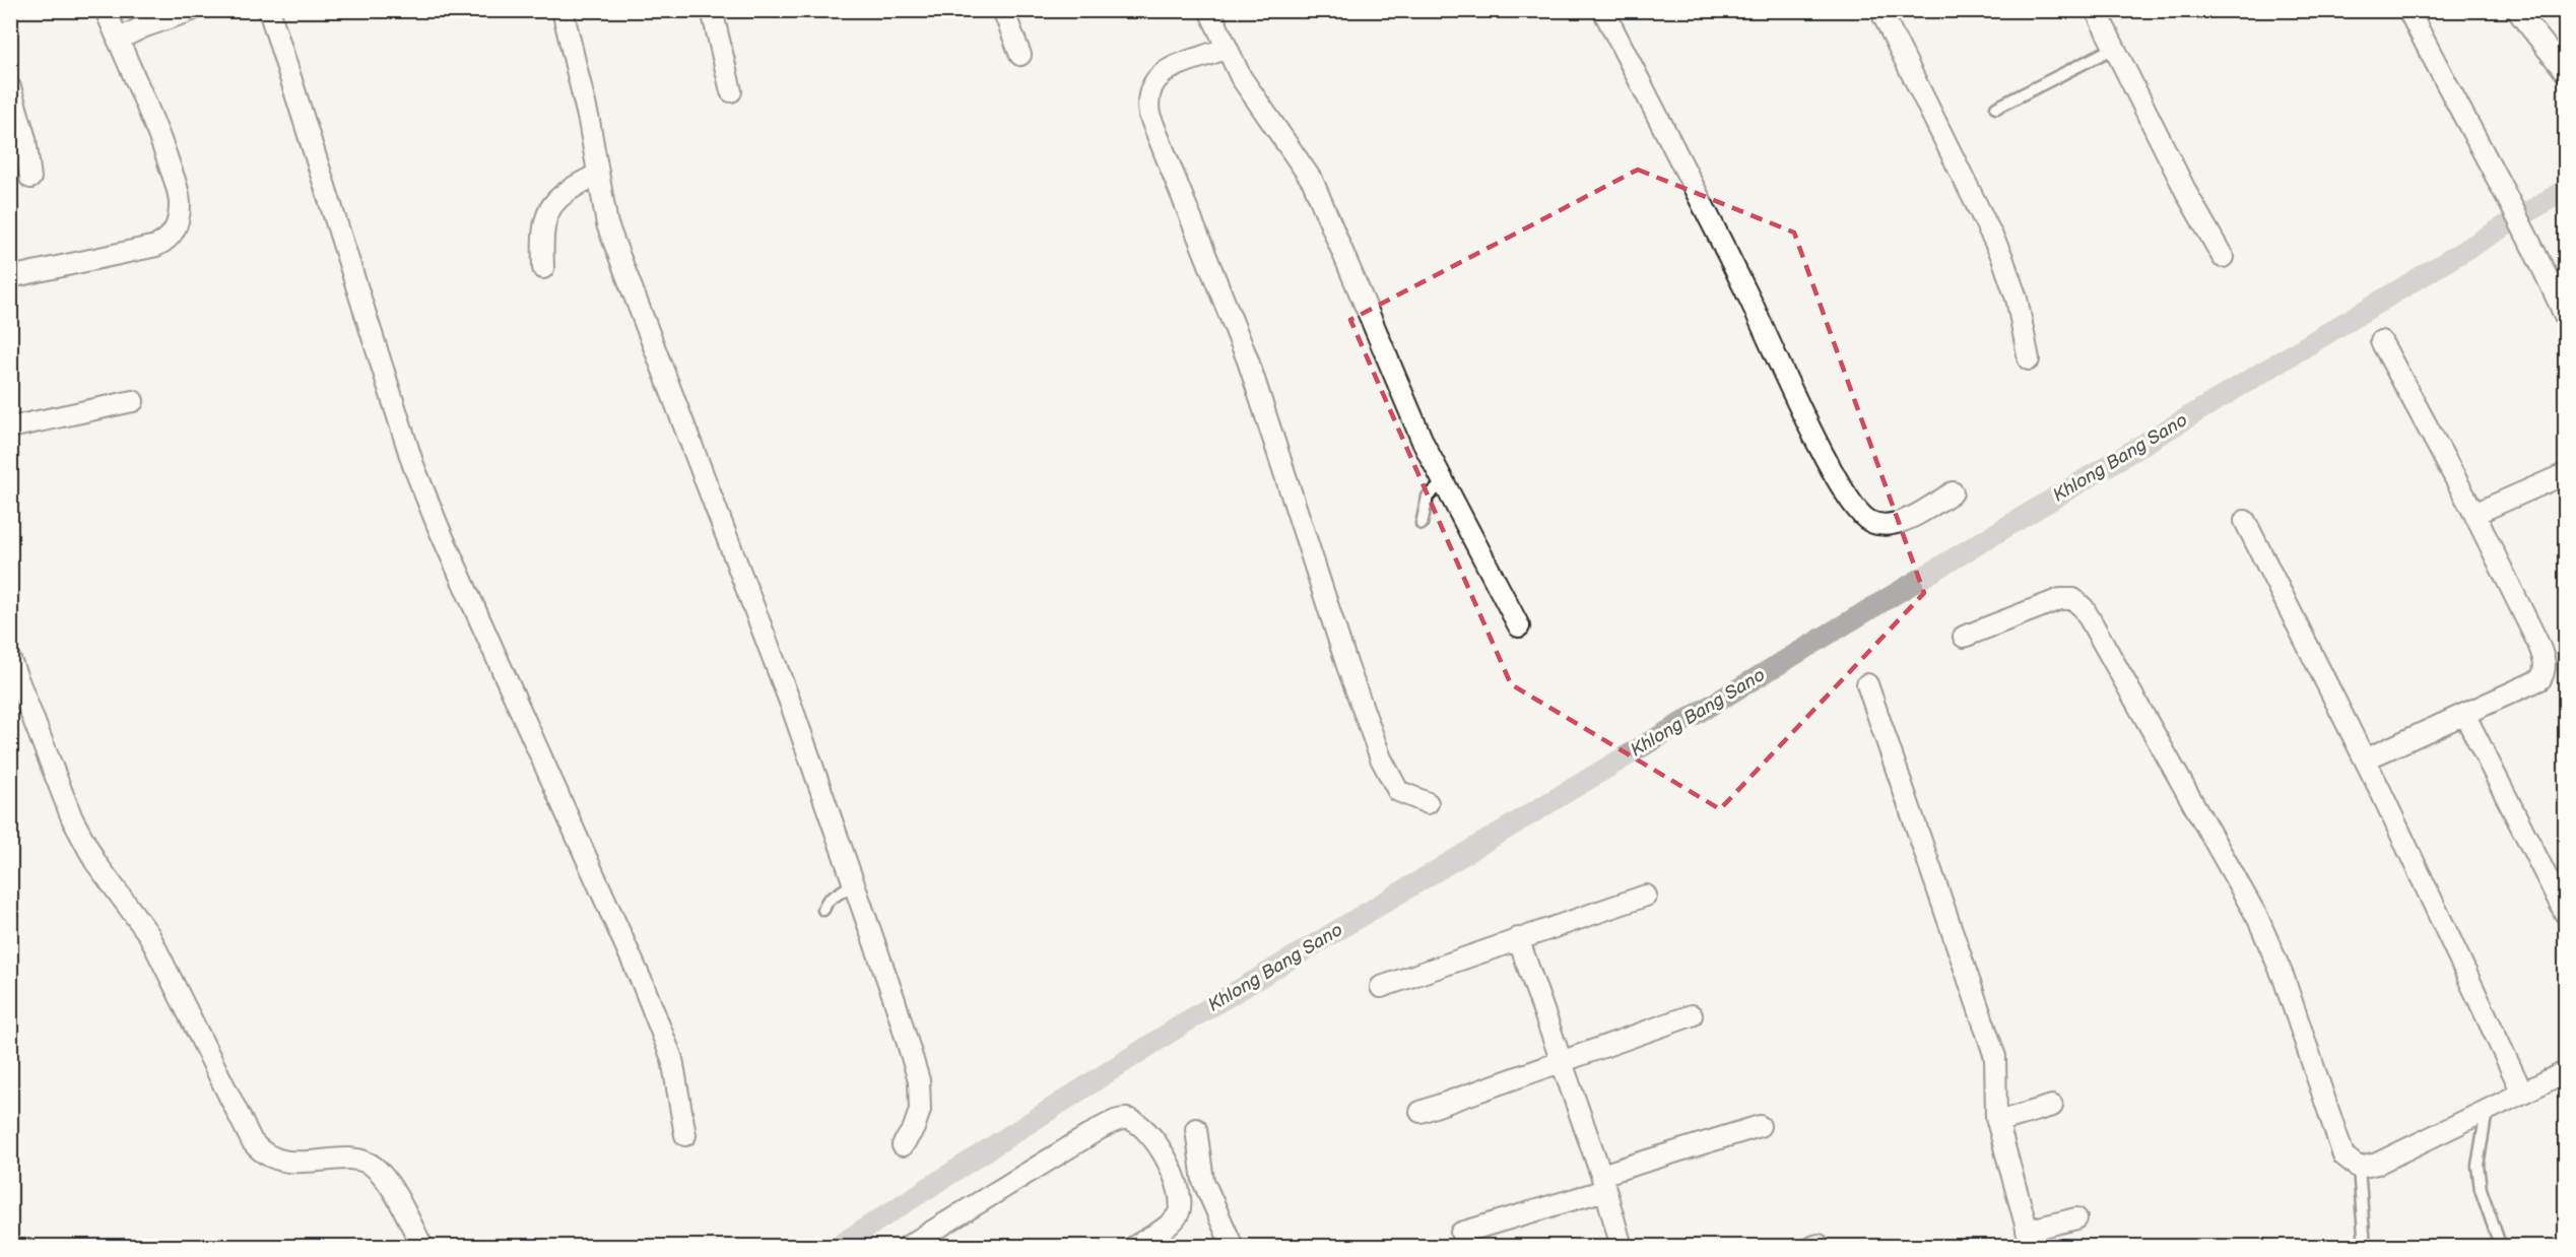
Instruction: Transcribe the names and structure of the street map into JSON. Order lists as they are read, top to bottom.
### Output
{
  "water": ["Khlong Bang Sano"]
}
